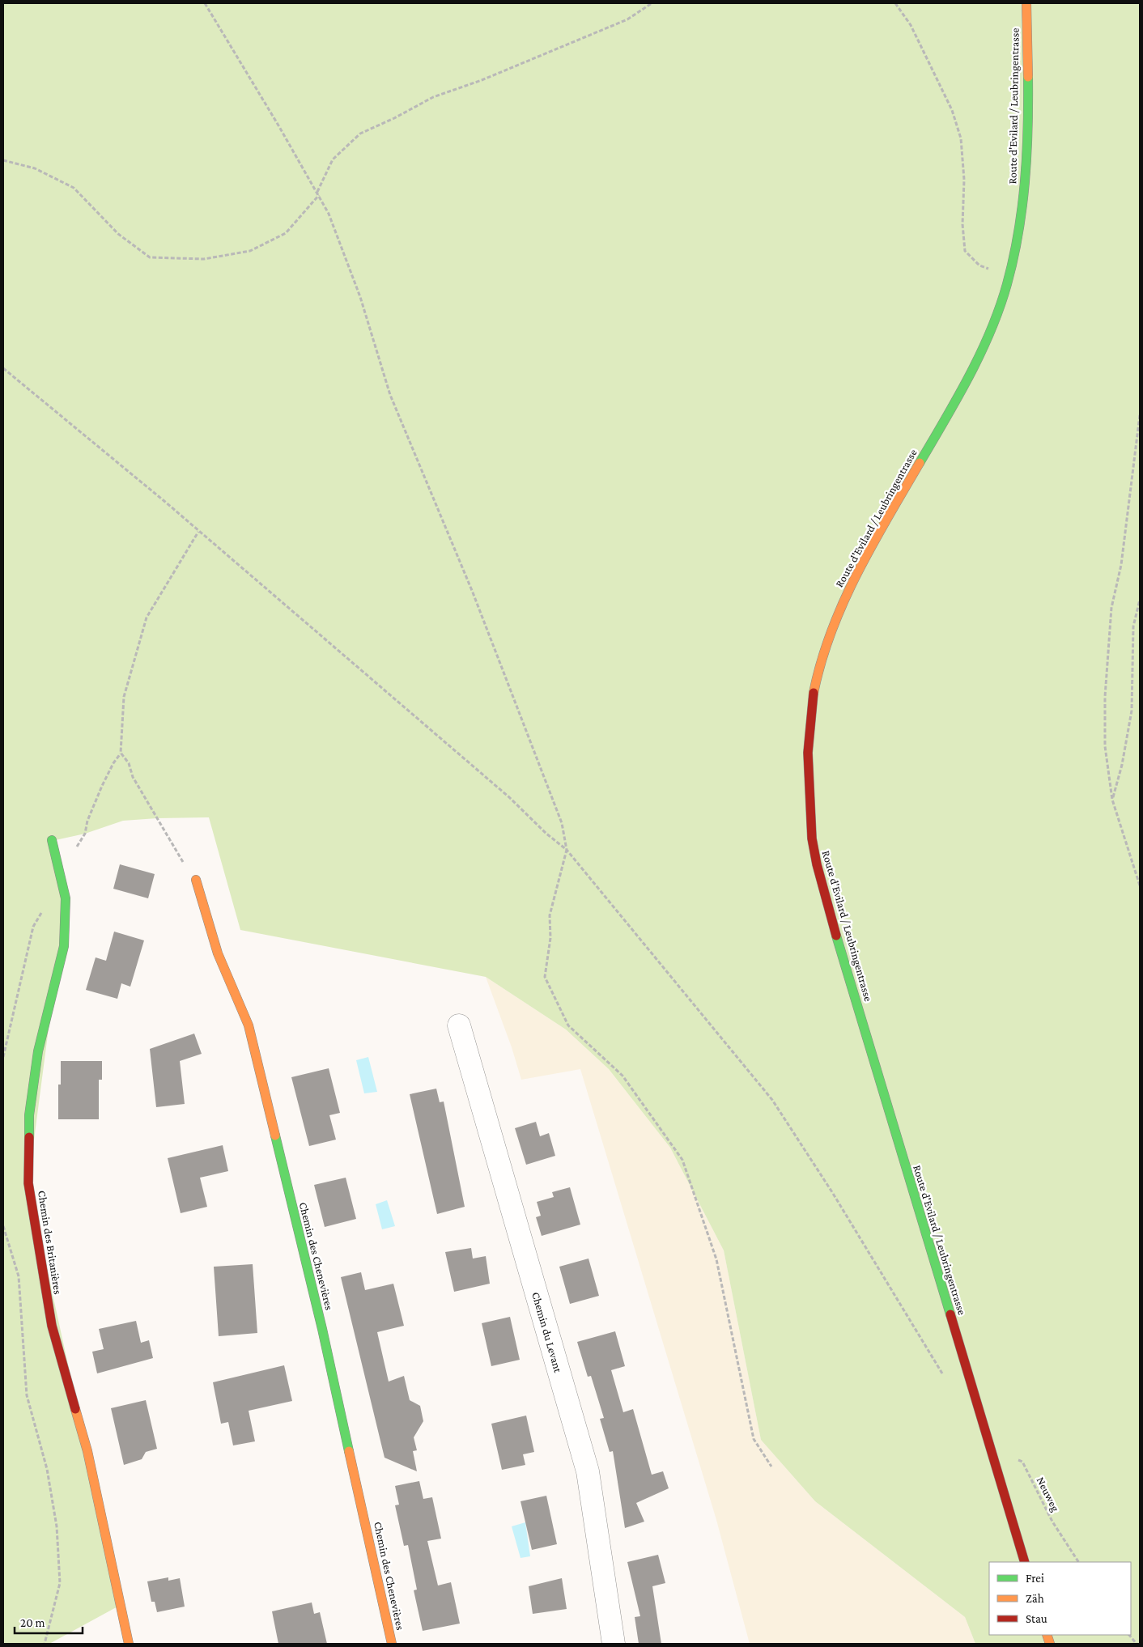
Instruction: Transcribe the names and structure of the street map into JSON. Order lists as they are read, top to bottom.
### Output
{
  "streets": {
    "street": [
      "Route d'Evilard / Leubringentrasse",
      "Chemin des Britanières",
      "Chemin des Chenevières",
      "Chemin du Levant"
    ],
    "path": ["Neuweg"]
  },
  "crossings": [
    ["Route d'Evilard / Leubringentrasse", "Neuweg"]
  ],
  "legend": ["Frei", "Zäh", "Stau"],
  "scale_bar": "20 m"
}
